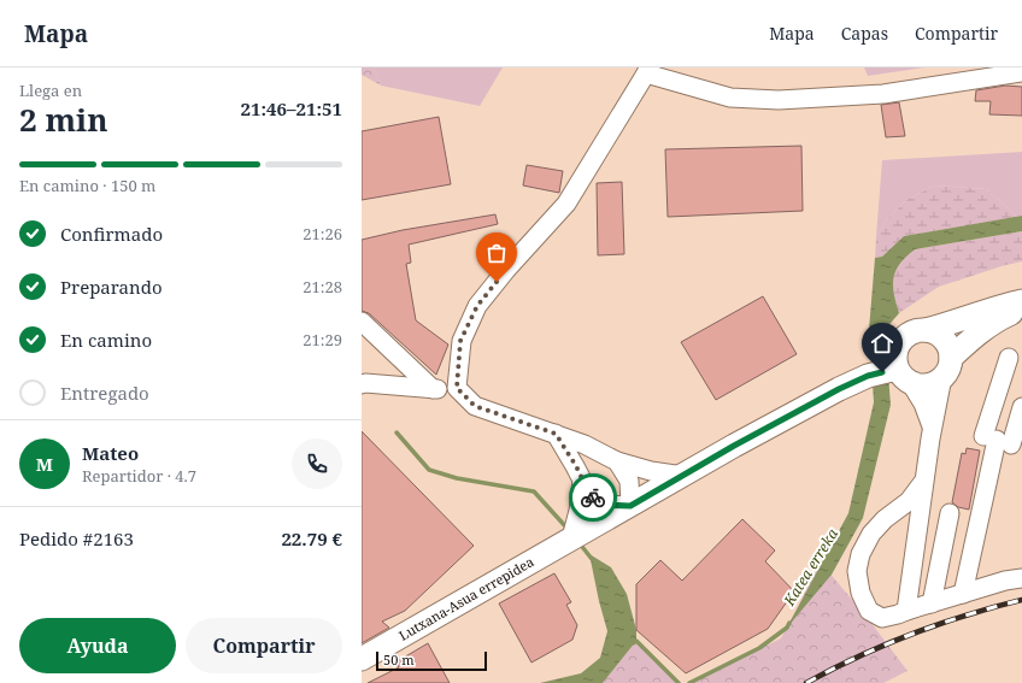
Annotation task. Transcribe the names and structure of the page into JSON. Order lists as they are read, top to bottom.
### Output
{
  "streets": {
    "main road": ["Lutxana-Asua errepidea"]
  },
  "water": ["Katea erreka"],
  "scale_bar": "50 m",
  "page": {
    "header": "Mapa",
    "nav": ["Mapa", "Capas", "Compartir"],
    "heading": ["2 min", "Llega en", "21:46–21:51"],
    "panel": [
      "Mateo",
      "Repartidor · 4.7",
      "Pedido #2163",
      "22.79 €"
    ],
    "bar": "En camino · 150 m",
    "list": [
      ["Confirmado", "21:26"],
      ["Preparando", "21:28"],
      ["En camino", "21:29"],
      "Entregado"
    ],
    "round": "M",
    "buttons": ["Ayuda", "Compartir"],
    "scale": "50 m"
  }
}
